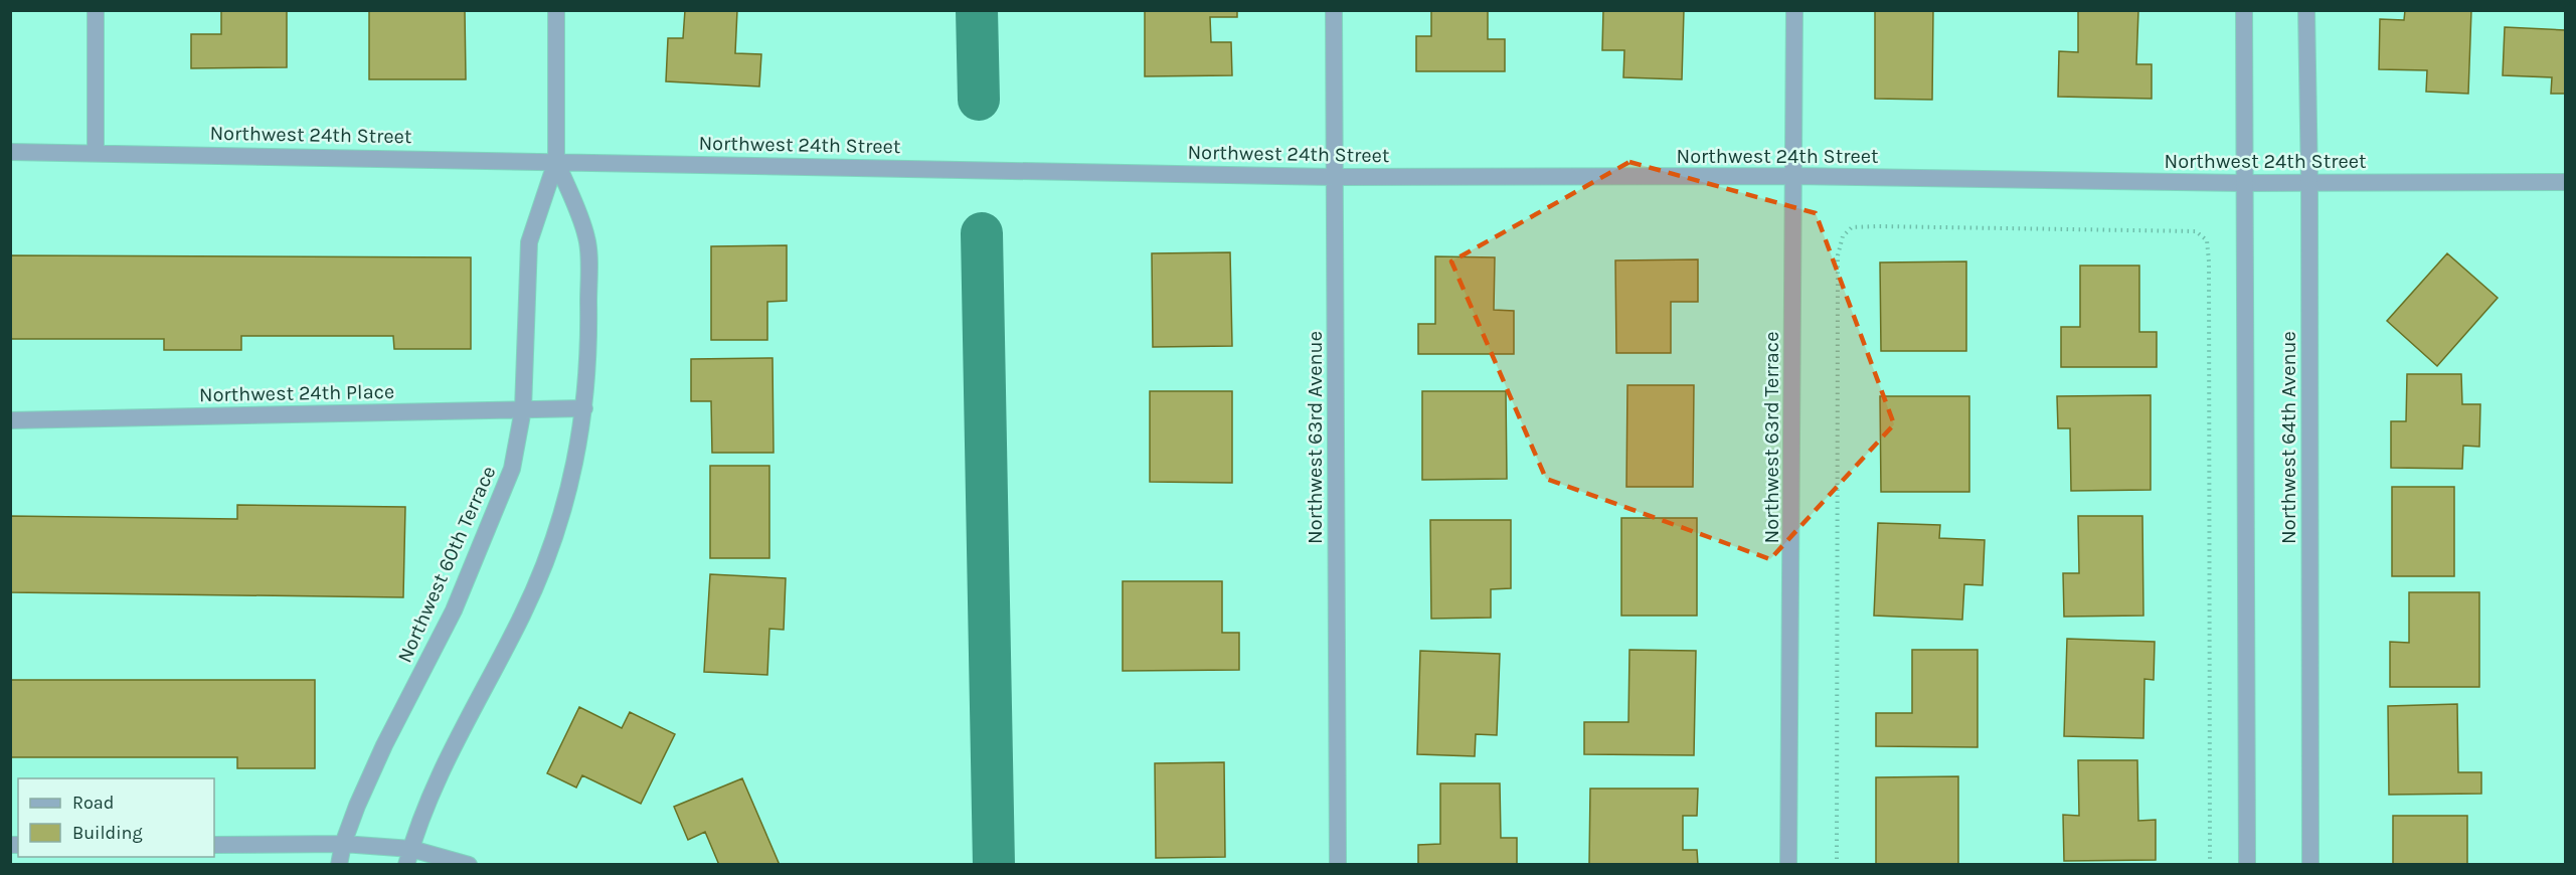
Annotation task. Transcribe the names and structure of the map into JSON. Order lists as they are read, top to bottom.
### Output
{
  "streets": {
    "street": [
      "Northwest 24th Street",
      "Northwest 24th Place",
      "Northwest 63rd Avenue",
      "Northwest 63rd Terrace",
      "Northwest 64th Avenue",
      "Northwest 60th Terrace"
    ]
  },
  "crossings": [
    ["Northwest 24th Street", "Northwest 63rd Avenue"],
    ["Northwest 24th Street", "Northwest 63rd Terrace"],
    ["Northwest 24th Street", "Northwest 64th Avenue"],
    ["Northwest 24th Street", "Northwest 60th Terrace"],
    ["Northwest 24th Place", "Northwest 60th Terrace"]
  ],
  "legend": ["Road", "Building"]
}
